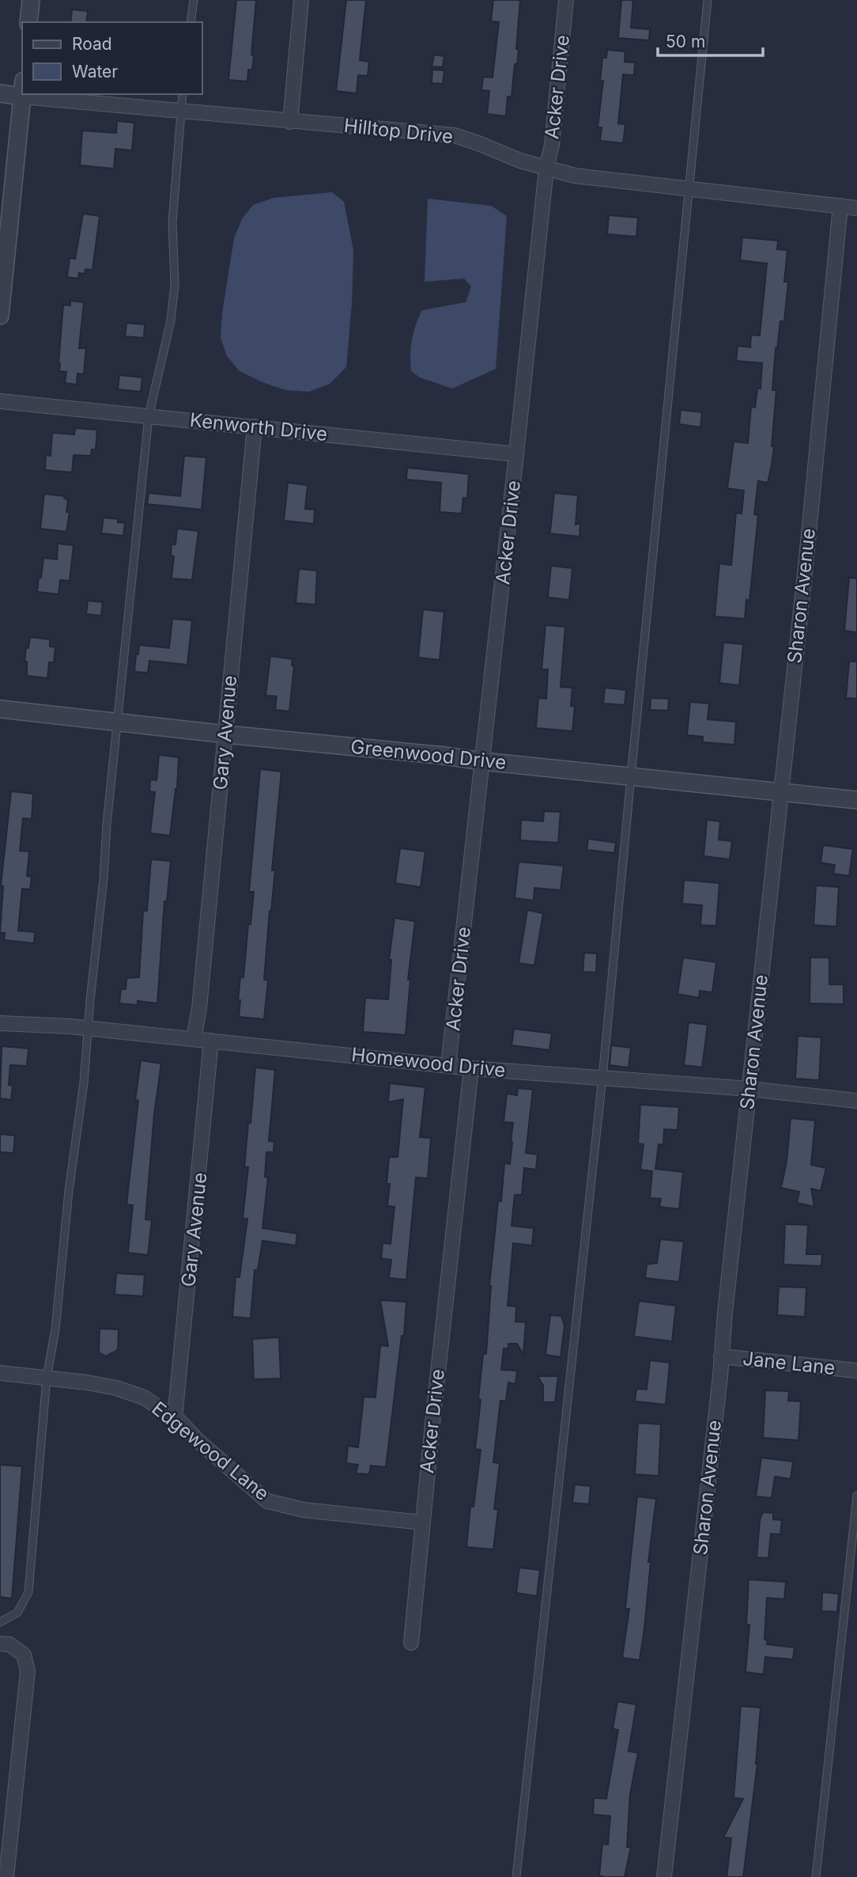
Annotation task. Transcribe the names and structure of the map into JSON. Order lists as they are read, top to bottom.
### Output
{
  "streets": {
    "street": [
      "Acker Drive",
      "Hilltop Drive",
      "Kenworth Drive",
      "Sharon Avenue",
      "Gary Avenue",
      "Greenwood Drive",
      "Homewood Drive",
      "Jane Lane",
      "Edgewood Lane"
    ]
  },
  "crossings": [
    ["Acker Drive", "Hilltop Drive"],
    ["Acker Drive", "Kenworth Drive"],
    ["Acker Drive", "Greenwood Drive"],
    ["Acker Drive", "Homewood Drive"],
    ["Acker Drive", "Edgewood Lane"],
    ["Hilltop Drive", "Sharon Avenue"],
    ["Kenworth Drive", "Gary Avenue"],
    ["Sharon Avenue", "Greenwood Drive"],
    ["Sharon Avenue", "Homewood Drive"],
    ["Sharon Avenue", "Jane Lane"],
    ["Gary Avenue", "Greenwood Drive"],
    ["Gary Avenue", "Homewood Drive"],
    ["Gary Avenue", "Edgewood Lane"]
  ],
  "legend": ["Road", "Water"],
  "scale_bar": "50 m"
}
